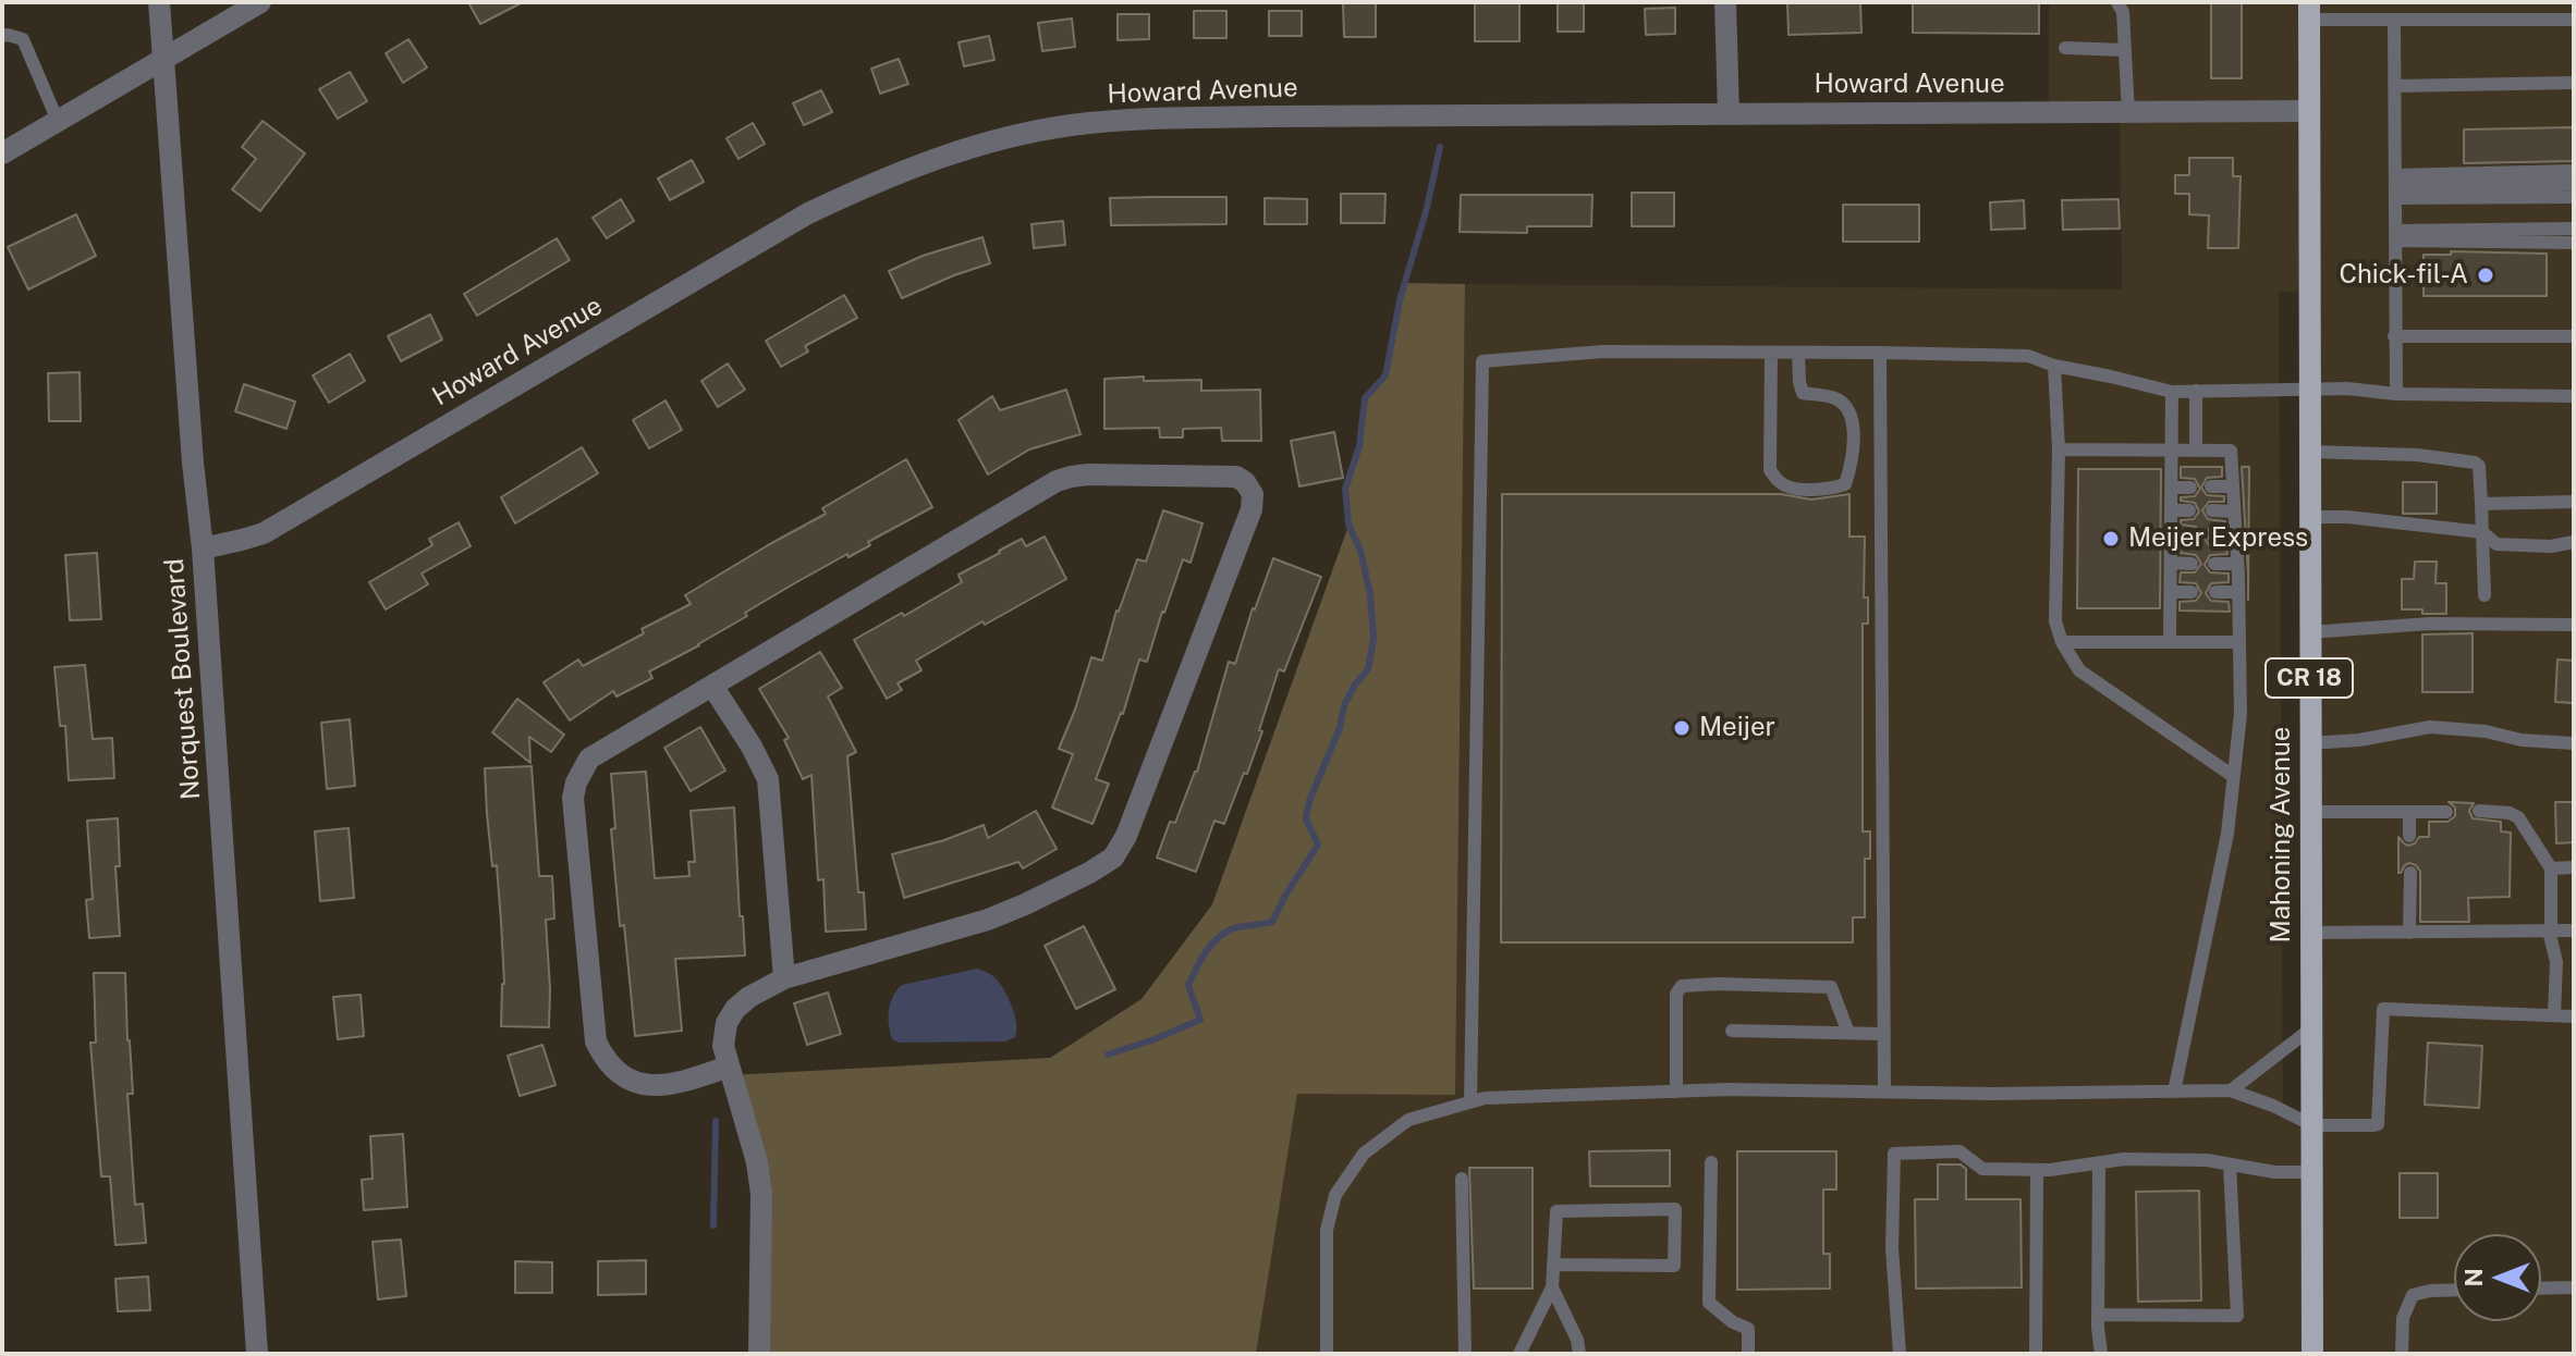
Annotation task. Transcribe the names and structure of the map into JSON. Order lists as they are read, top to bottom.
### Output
{
  "streets": {
    "main road": ["CR 18", "Mahoning Avenue"],
    "street": ["Howard Avenue", "Norquest Boulevard"]
  },
  "crossings": [
    ["Howard Avenue", "Norquest Boulevard"],
    ["Howard Avenue", "Mahoning Avenue"]
  ],
  "places": ["Chick-fil-A", "Meijer Express", "Meijer"],
  "north": "left"
}
